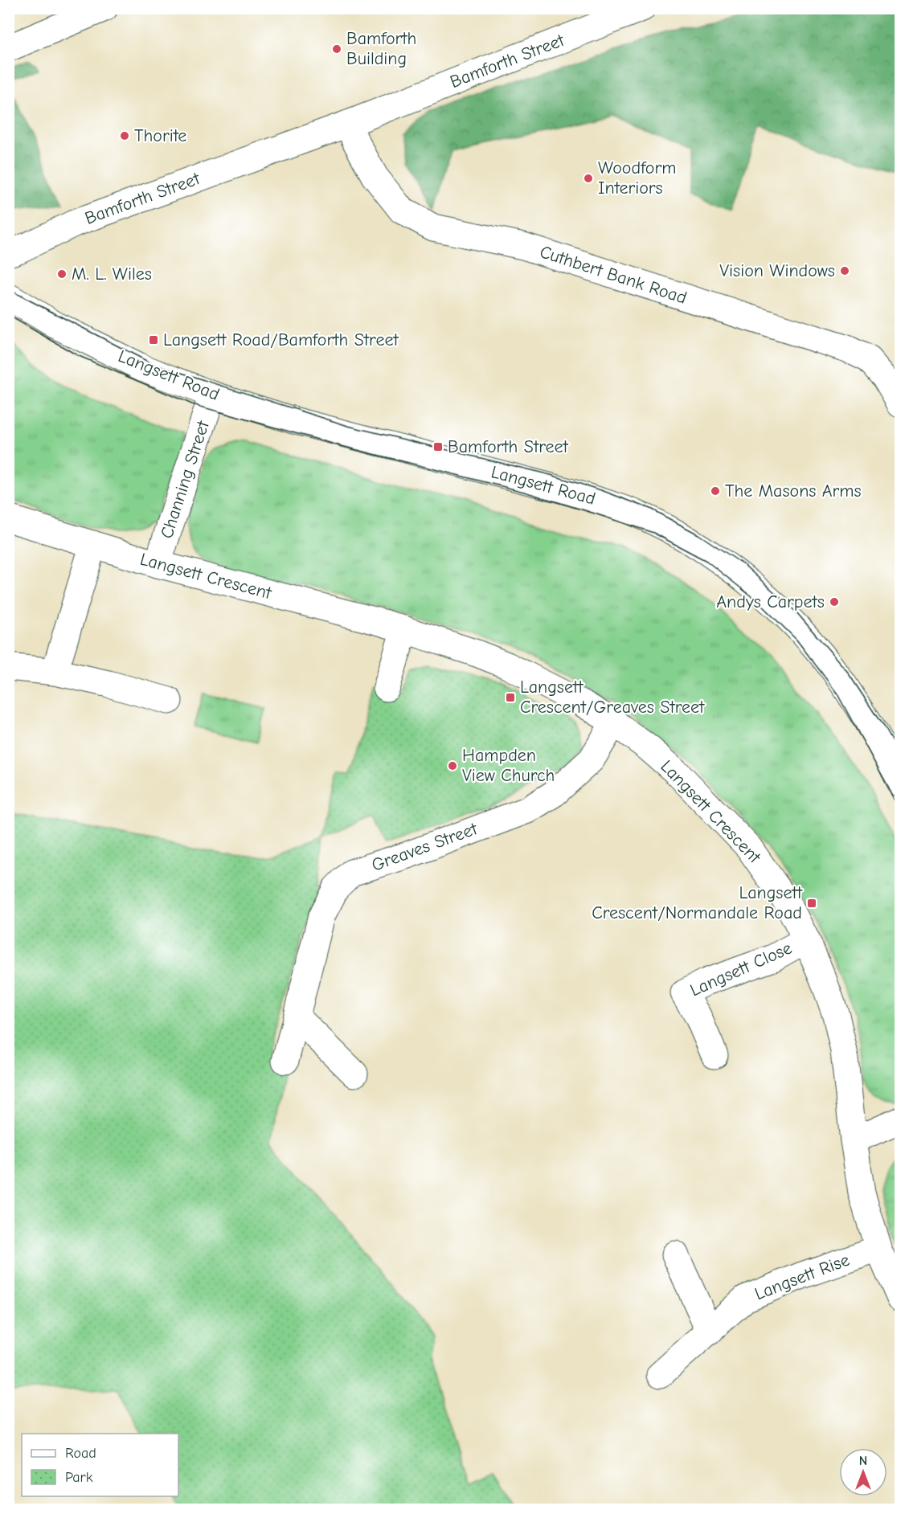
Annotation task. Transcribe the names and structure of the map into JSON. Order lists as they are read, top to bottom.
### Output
{
  "streets": {
    "street": [
      "Bamforth Street",
      "Cuthbert Bank Road",
      "Langsett Road",
      "Channing Street",
      "Langsett Crescent",
      "Greaves Street",
      "Langsett Close",
      "Langsett Rise"
    ]
  },
  "crossings": [
    ["Bamforth Street", "Cuthbert Bank Road"],
    ["Langsett Road", "Channing Street"],
    ["Channing Street", "Langsett Crescent"],
    ["Langsett Crescent", "Greaves Street"],
    ["Langsett Crescent", "Langsett Close"],
    ["Langsett Crescent", "Langsett Rise"]
  ],
  "places": {
    "other": [
      "Bamforth Building",
      "Thorite",
      "Woodform Interiors",
      "Vision Windows",
      "M. L. Wiles",
      "The Masons Arms",
      "Andys Carpets",
      "Hampden View Church"
    ],
    "transit": [
      "Langsett Road/Bamforth Street",
      "Bamforth Street",
      "Langsett Crescent/Greaves Street",
      "Langsett Crescent/Normandale Road"
    ]
  },
  "legend": ["Road", "Park"],
  "north": "top"
}
